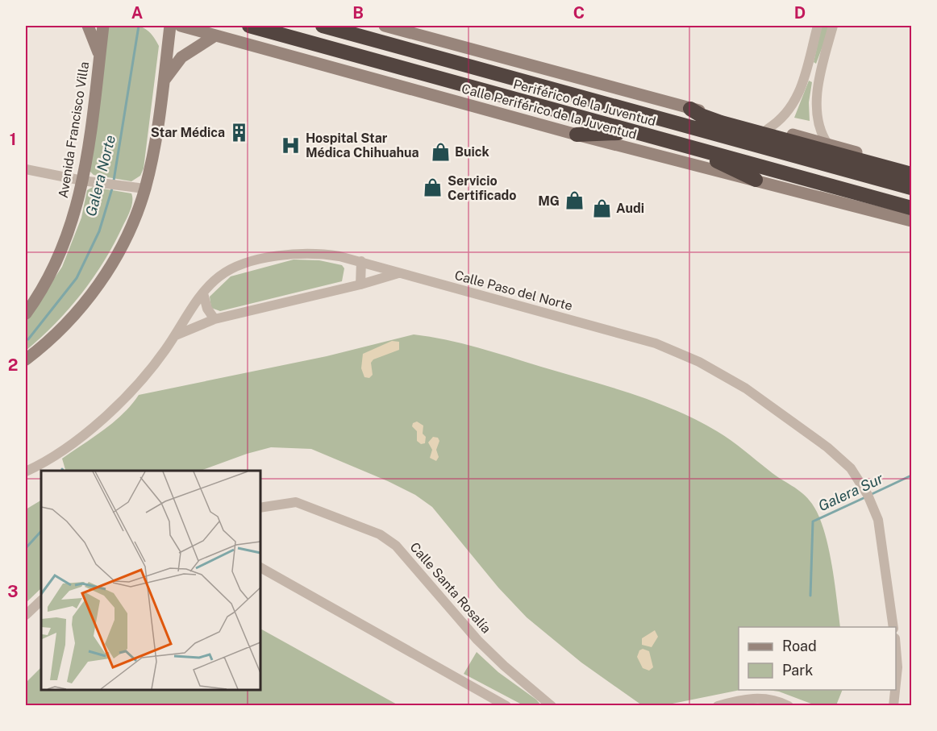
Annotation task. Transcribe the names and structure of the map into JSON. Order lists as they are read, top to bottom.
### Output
{
  "streets": {
    "highway": ["Periférico de la Juventud"],
    "main road": ["Calle Periférico de la Juventud", "Avenida Francisco Villa"],
    "street": ["Calle Paso del Norte", "Calle Santa Rosalía"]
  },
  "water": ["Galera Norte", "Galera Sur"],
  "places": {
    "building": ["Star Médica"],
    "hospital": ["Hospital Star Médica Chihuahua"],
    "shop": [
      "Buick",
      "Servicio Certificado",
      "MG",
      "Audi"
    ]
  },
  "legend": ["Road", "Park"],
  "grid": {
    "columns": [
      "A",
      "B",
      "C",
      "D"
    ],
    "rows": ["1", "2", "3"]
  }
}
